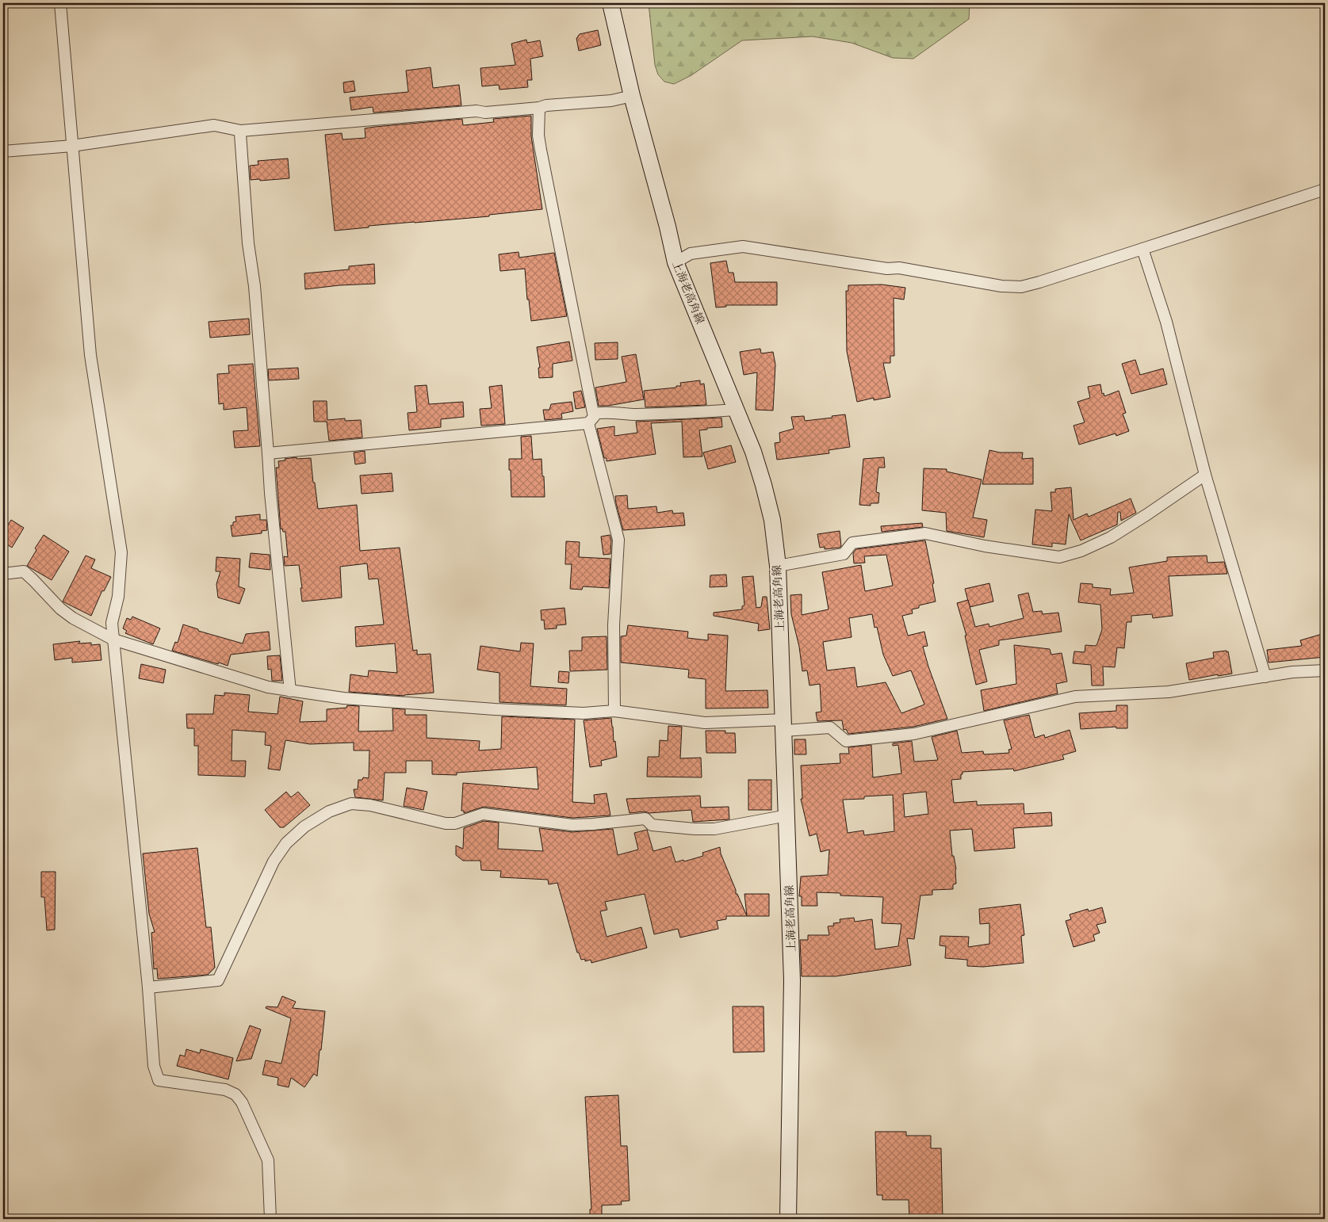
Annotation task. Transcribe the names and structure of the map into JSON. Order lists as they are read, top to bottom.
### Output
{
  "streets": {
    "main road": ["上海老高角線"]
  }
}
